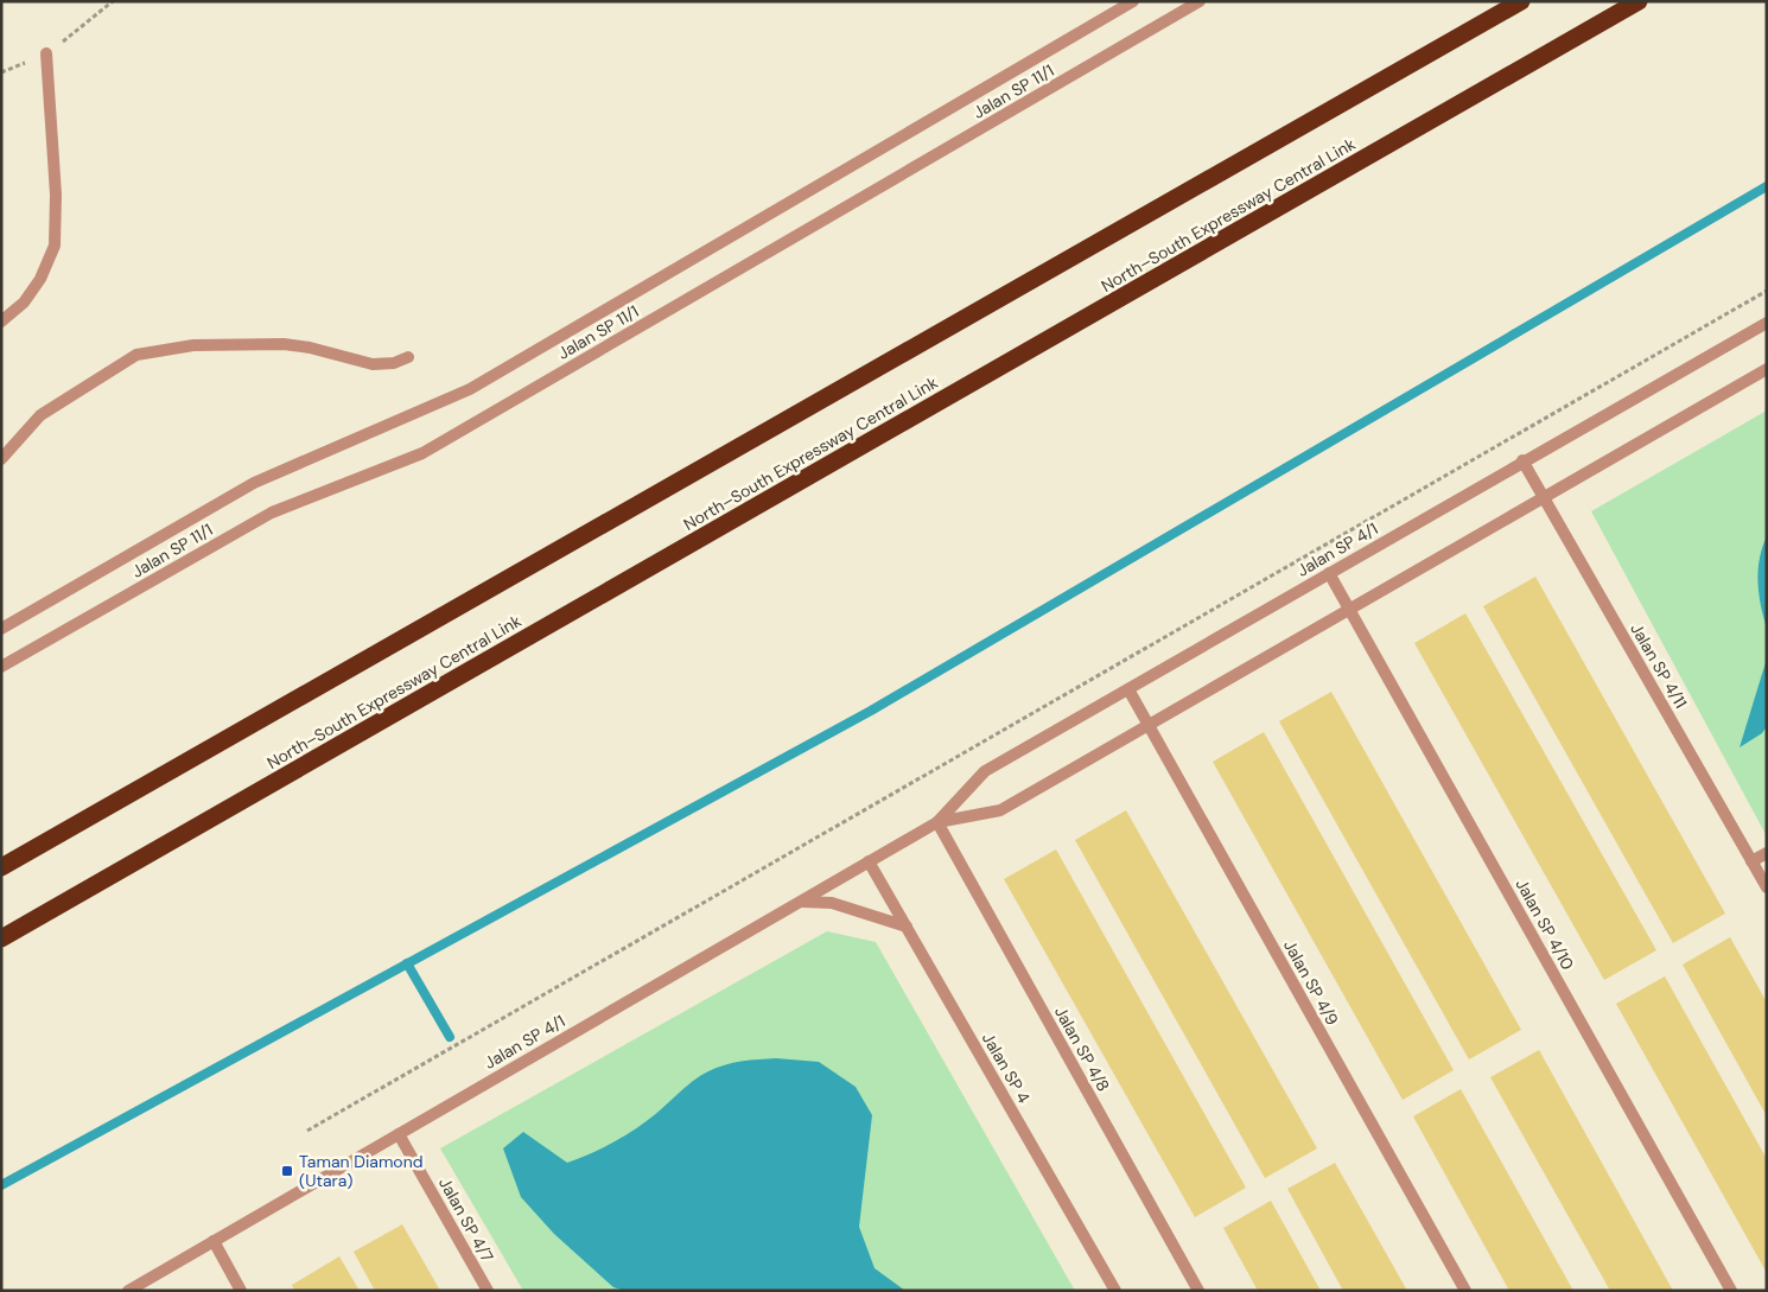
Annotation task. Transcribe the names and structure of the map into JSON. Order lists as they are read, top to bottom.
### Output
{
  "streets": {
    "highway": ["North–South Expressway Central Link"],
    "street": [
      "Jalan SP 11/1",
      "Jalan SP 4/1",
      "Jalan SP 4/11",
      "Jalan SP 4/10",
      "Jalan SP 4/9",
      "Jalan SP 4/8",
      "Jalan SP 4",
      "Jalan SP 4/7"
    ]
  },
  "crossings": [
    ["Jalan SP 4/1", "Jalan SP 4/11"],
    ["Jalan SP 4/1", "Jalan SP 4/10"],
    ["Jalan SP 4/1", "Jalan SP 4/9"],
    ["Jalan SP 4/1", "Jalan SP 4/8"],
    ["Jalan SP 4/1", "Jalan SP 4"],
    ["Jalan SP 4/1", "Jalan SP 4/7"]
  ],
  "places": {
    "transit": ["Taman Diamond (Utara)"]
  }
}
